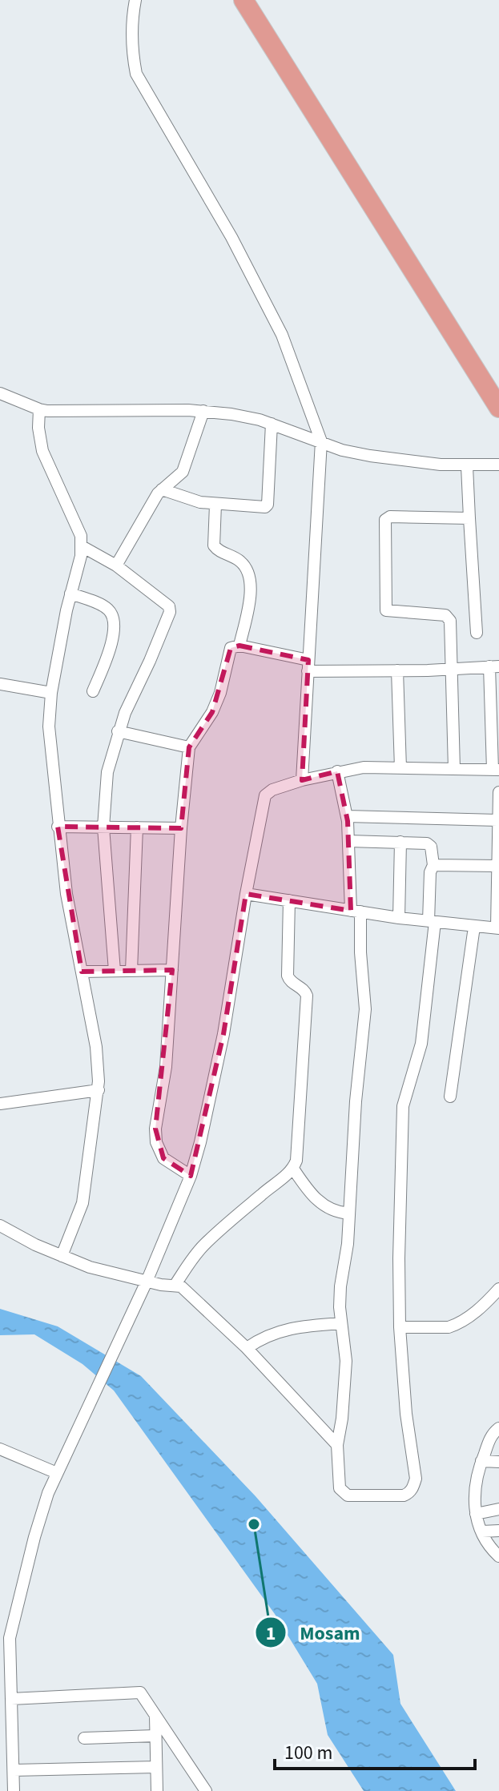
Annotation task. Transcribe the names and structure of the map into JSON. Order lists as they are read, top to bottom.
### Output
{
  "places": ["Mosam"],
  "scale_bar": "100 m"
}
